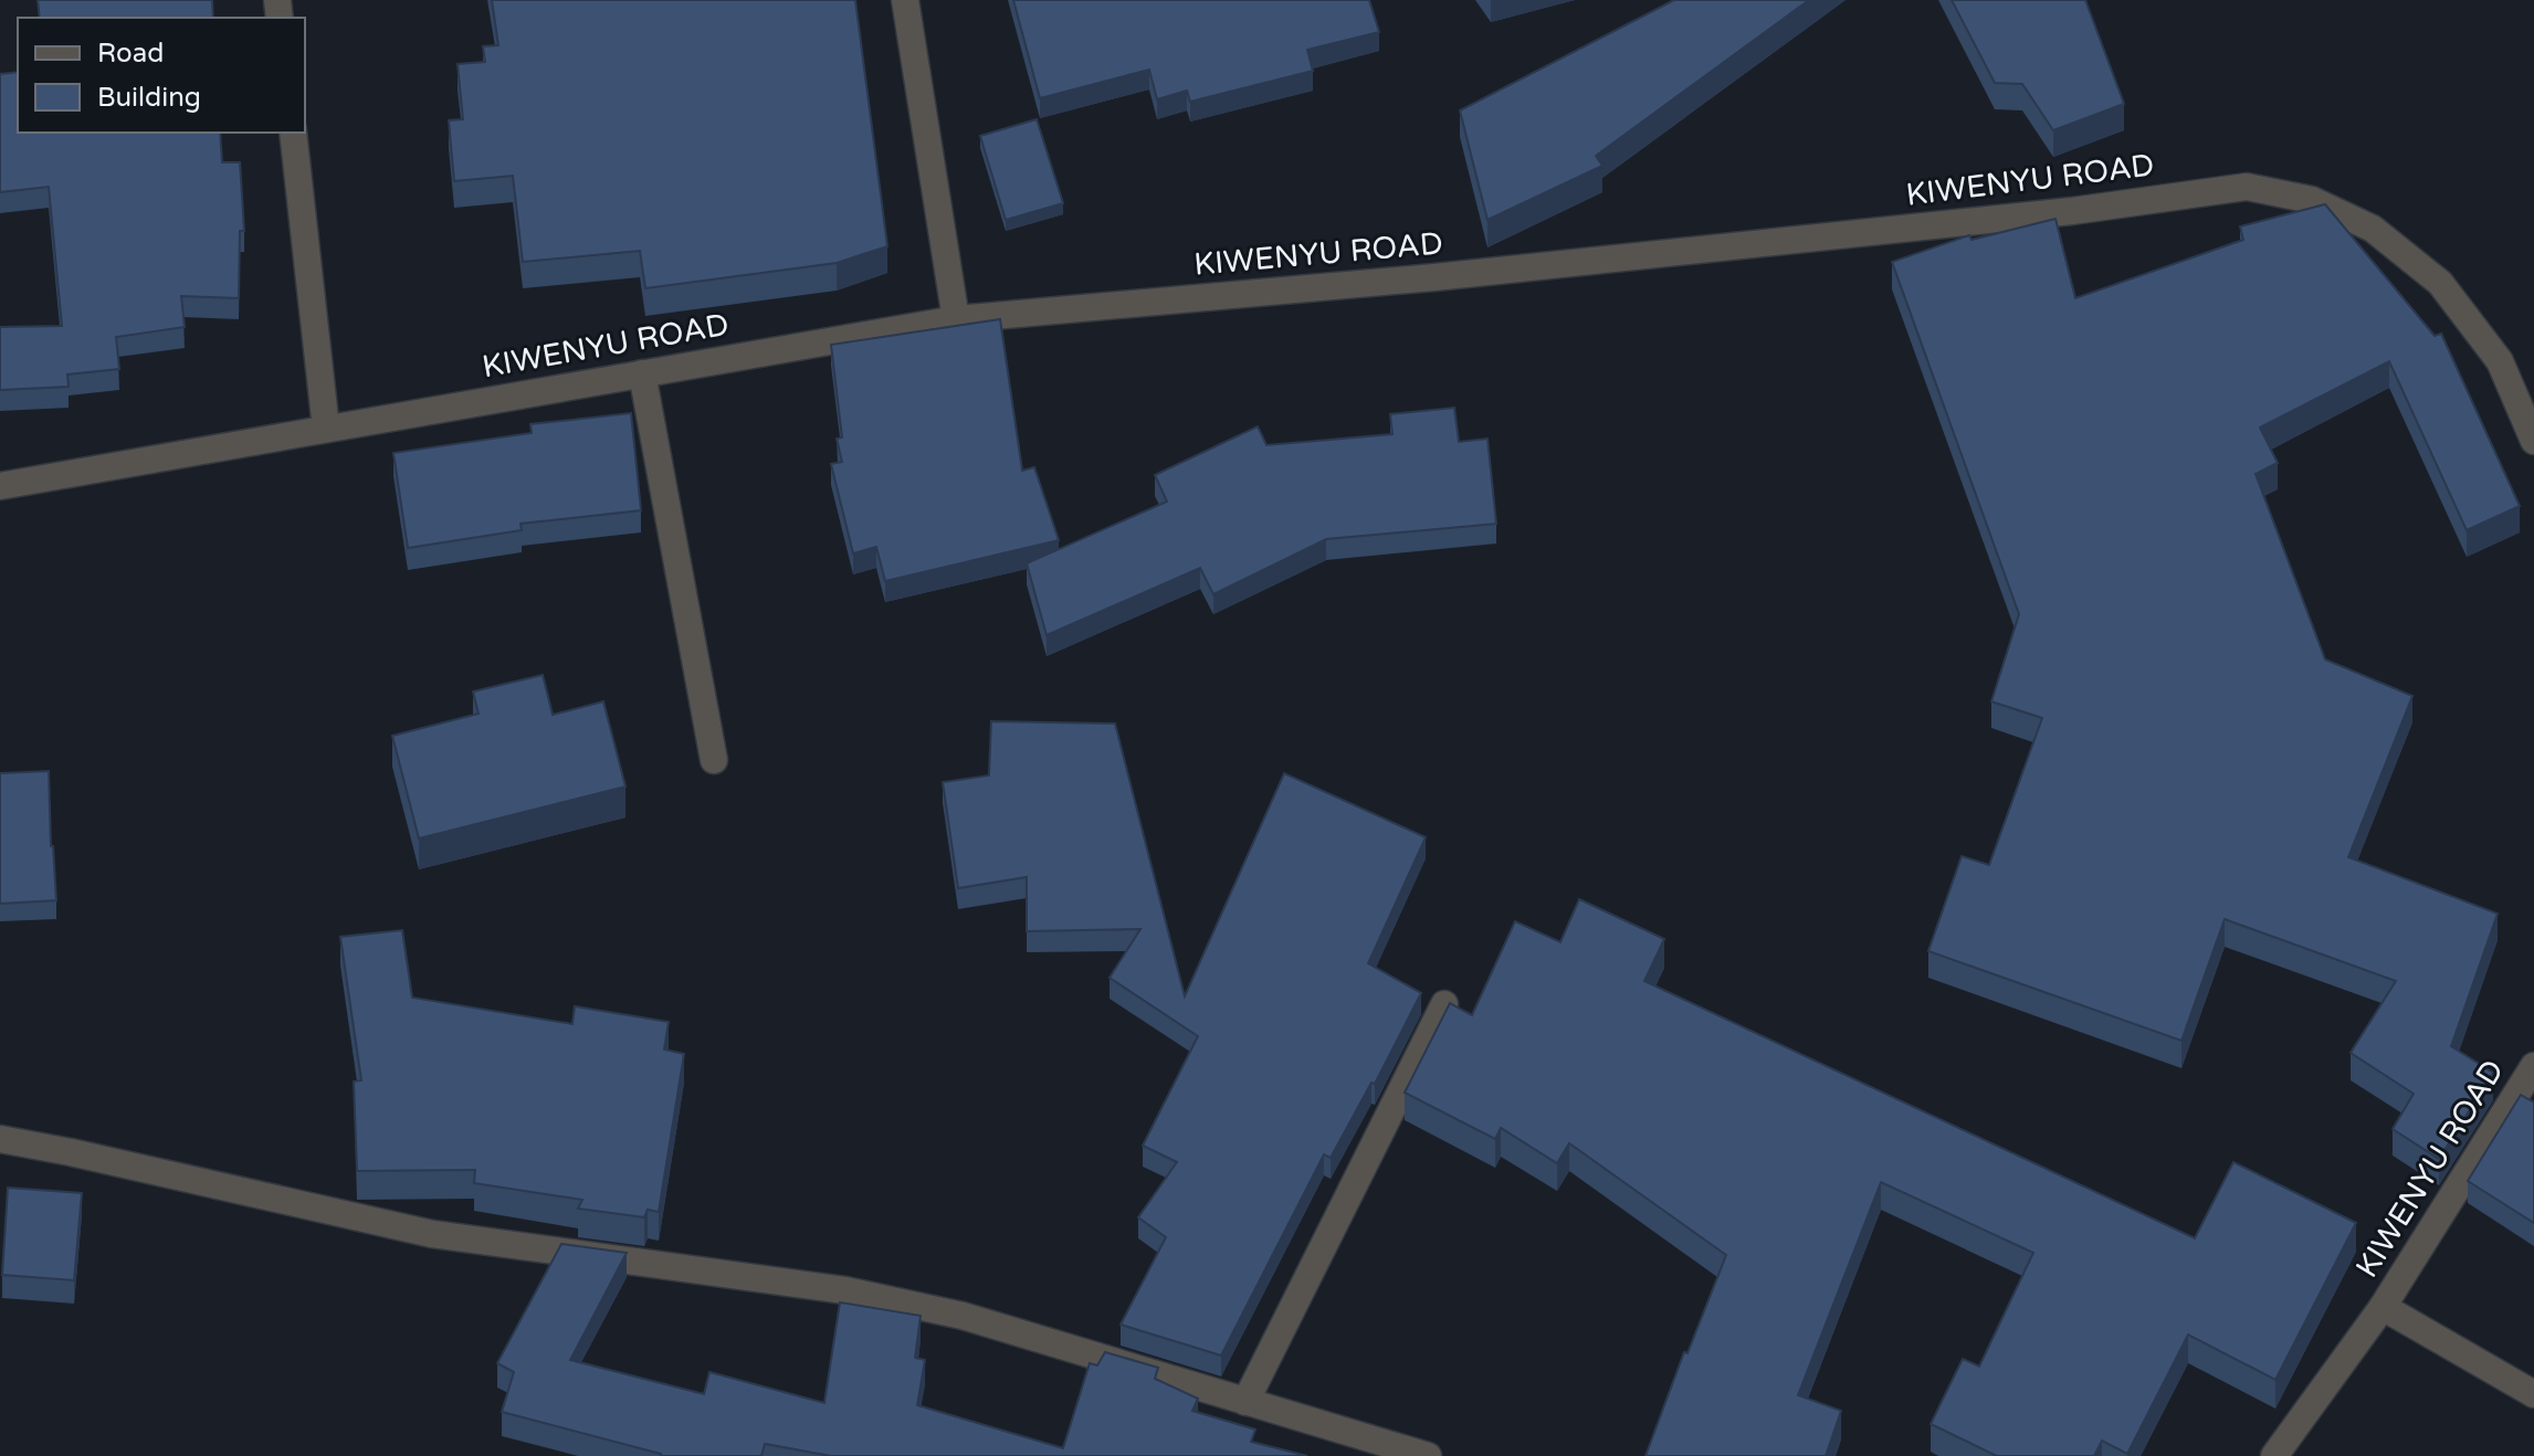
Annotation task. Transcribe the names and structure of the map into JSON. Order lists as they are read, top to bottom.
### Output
{
  "streets": {
    "street": ["KIWENYU ROAD"]
  },
  "legend": ["Road", "Building"]
}
